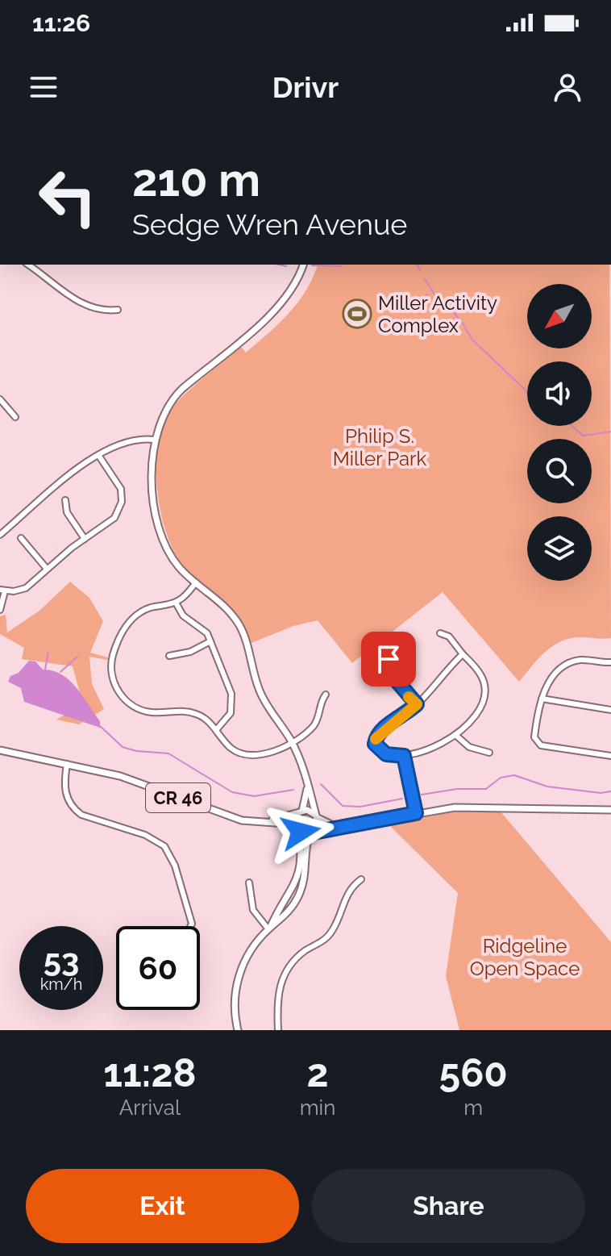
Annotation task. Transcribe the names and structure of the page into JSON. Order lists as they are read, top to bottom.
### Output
{
  "streets": {
    "main road": ["CR 46"]
  },
  "parks": ["Philip S. Miller Park", "Ridgeline Open Space"],
  "places": {
    "sports": ["Miller Activity Complex"]
  },
  "north": "bottom left",
  "page": {
    "status": "11:26",
    "header": "Drivr",
    "turn": ["210 m", "Sedge Wren Avenue"],
    "speed": "53 km/h",
    "limit": "60",
    "eta": [
      "11:28",
      "Arrival",
      "2",
      "min",
      "560",
      "m"
    ],
    "buttons": ["Exit", "Share"]
  }
}
